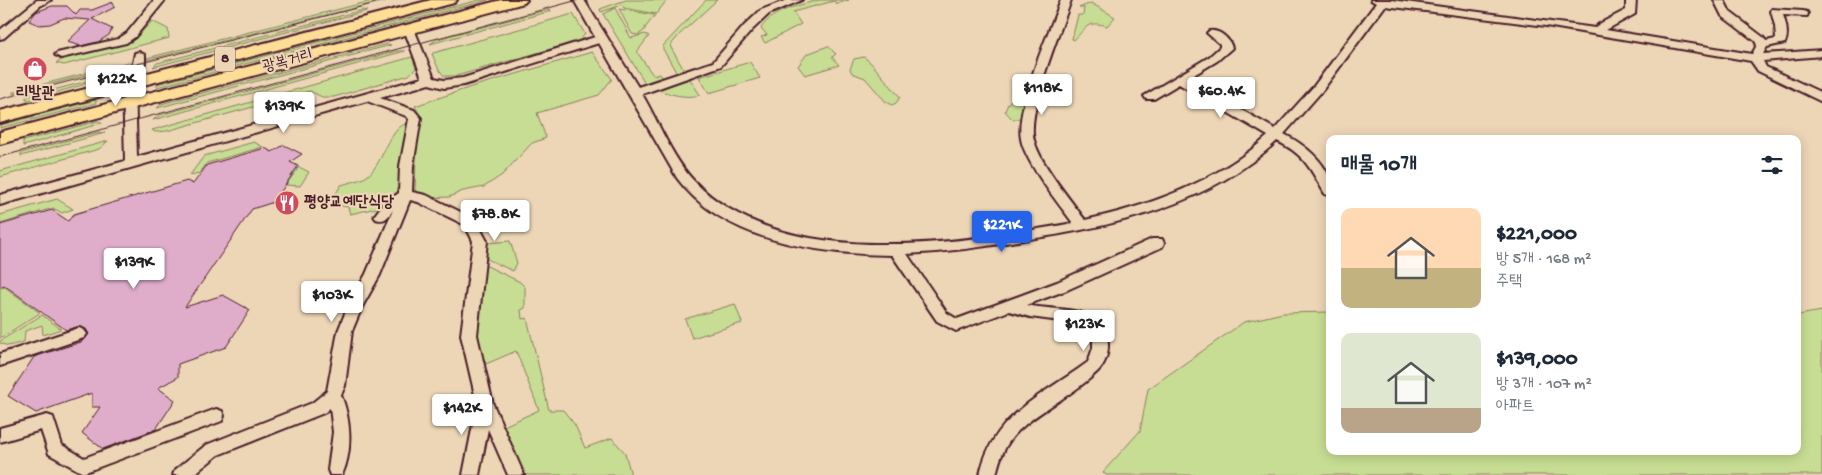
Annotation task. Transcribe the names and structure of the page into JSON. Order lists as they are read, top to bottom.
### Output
{
  "streets": {
    "highway": ["8", "광복거리"]
  },
  "places": {
    "shop": ["리발관"],
    "restaurant": ["평양교예단식당"]
  },
  "page": {
    "price": [
      "$122K",
      "$118K",
      "$60.4K",
      "$139K",
      "$78.8K",
      "$221K",
      "$139K",
      "$103K",
      "$123K",
      "$142K"
    ],
    "heading": "매물 10개",
    "list": [
      {
        "name": "$221,000",
        "note": "방 5개 · 168 m² · 주택"
      },
      {
        "name": "$139,000",
        "note": "방 3개 · 107 m² · 아파트"
      }
    ]
  }
}
